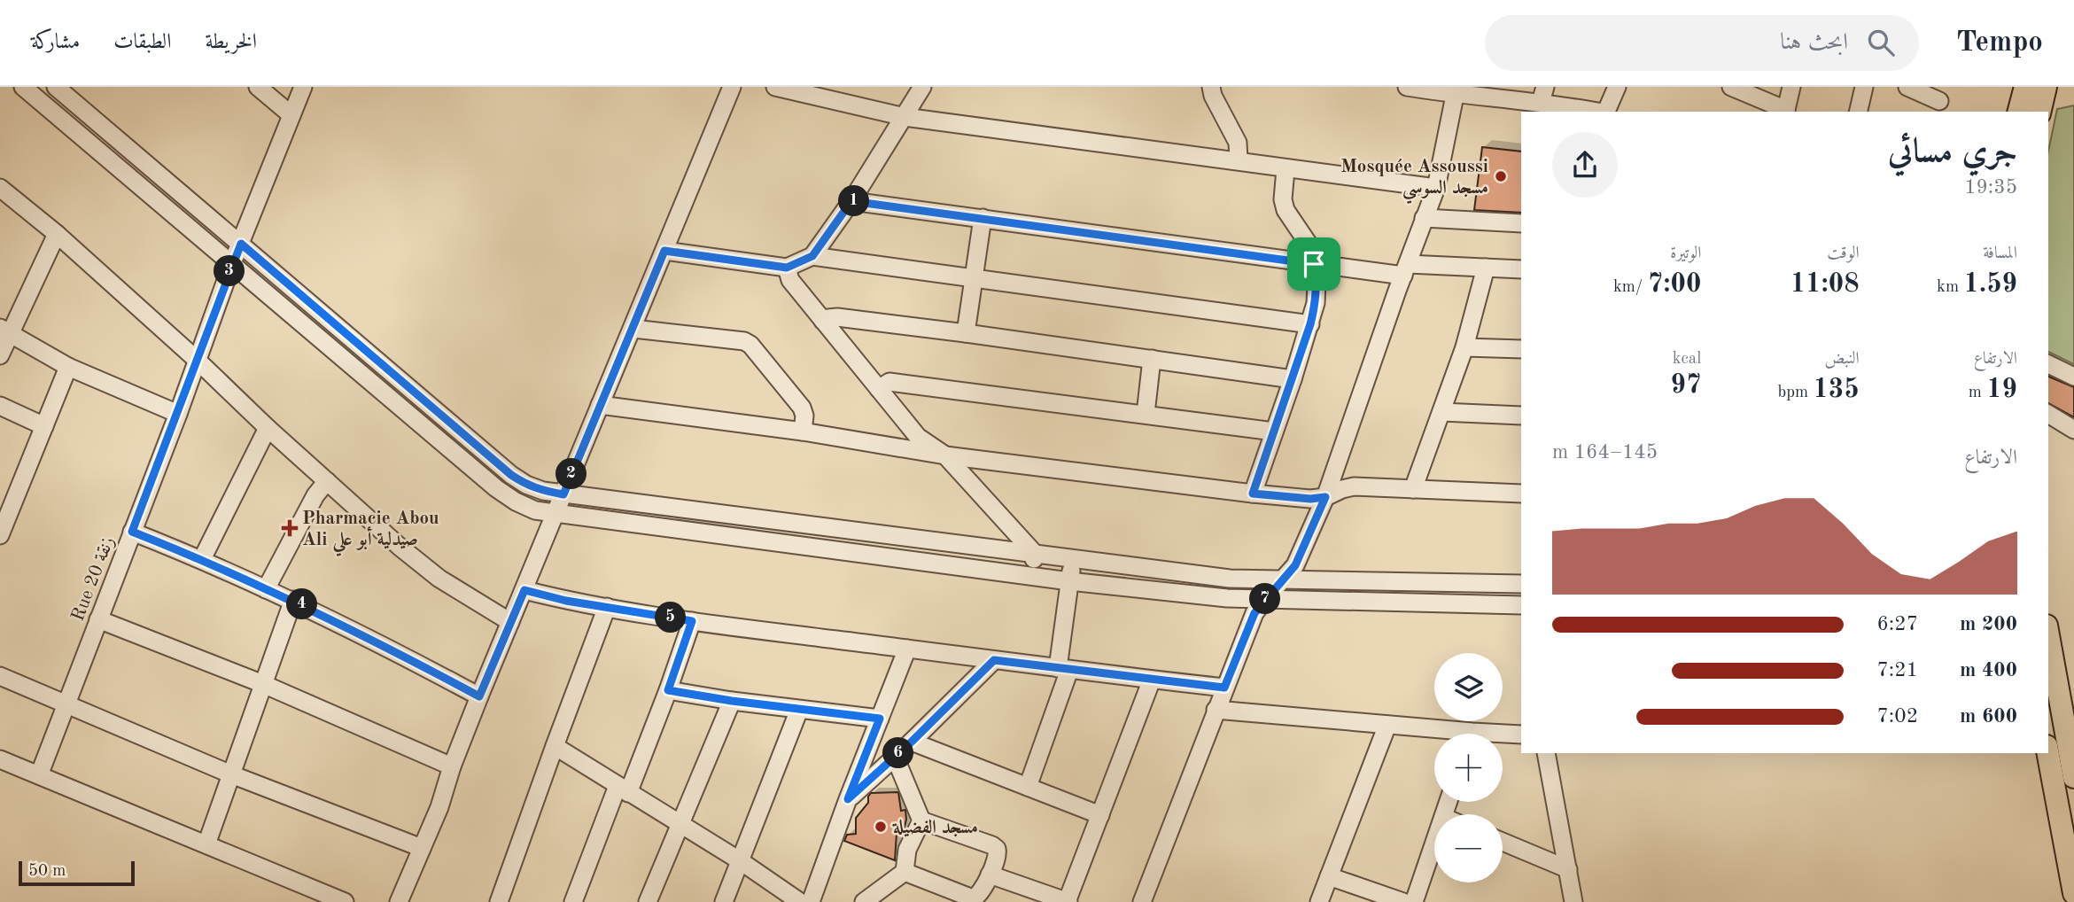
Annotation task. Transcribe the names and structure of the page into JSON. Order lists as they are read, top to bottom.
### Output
{
  "streets": {
    "street": ["Rue 20 زنقة"]
  },
  "places": {
    "other": ["Mosquée Assoussi مسجد السوسي", "مسجد الفضيلة"],
    "health": ["Pharmacie Abou Ali صيدلية أبو علي"]
  },
  "scale_bar": "50 m",
  "page": {
    "header": "Tempo",
    "search": "ابحث هنا",
    "nav": ["الخريطة", "الطبقات", "مشاركة"],
    "heading": ["جري مسائي", "19:35"],
    "pins": [
      "1",
      "3",
      "2",
      "7",
      "4",
      "5",
      "6"
    ],
    "stats": [
      ["المسافة", "1.59 km"],
      ["الوقت", "11:08"],
      ["الوتيرة", "7:00 /km"],
      ["الارتفاع", "19 m"],
      ["النبض", "135 bpm"],
      ["kcal", "97"]
    ],
    "chart": ["الارتفاع", "145–164 m"],
    "list": [
      {
        "name": "200 m",
        "note": "6:27"
      },
      {
        "name": "400 m",
        "note": "7:21"
      },
      {
        "name": "600 m",
        "note": "7:02"
      }
    ],
    "map_buttons": ["+", "−"],
    "scale": "50 m"
  }
}
